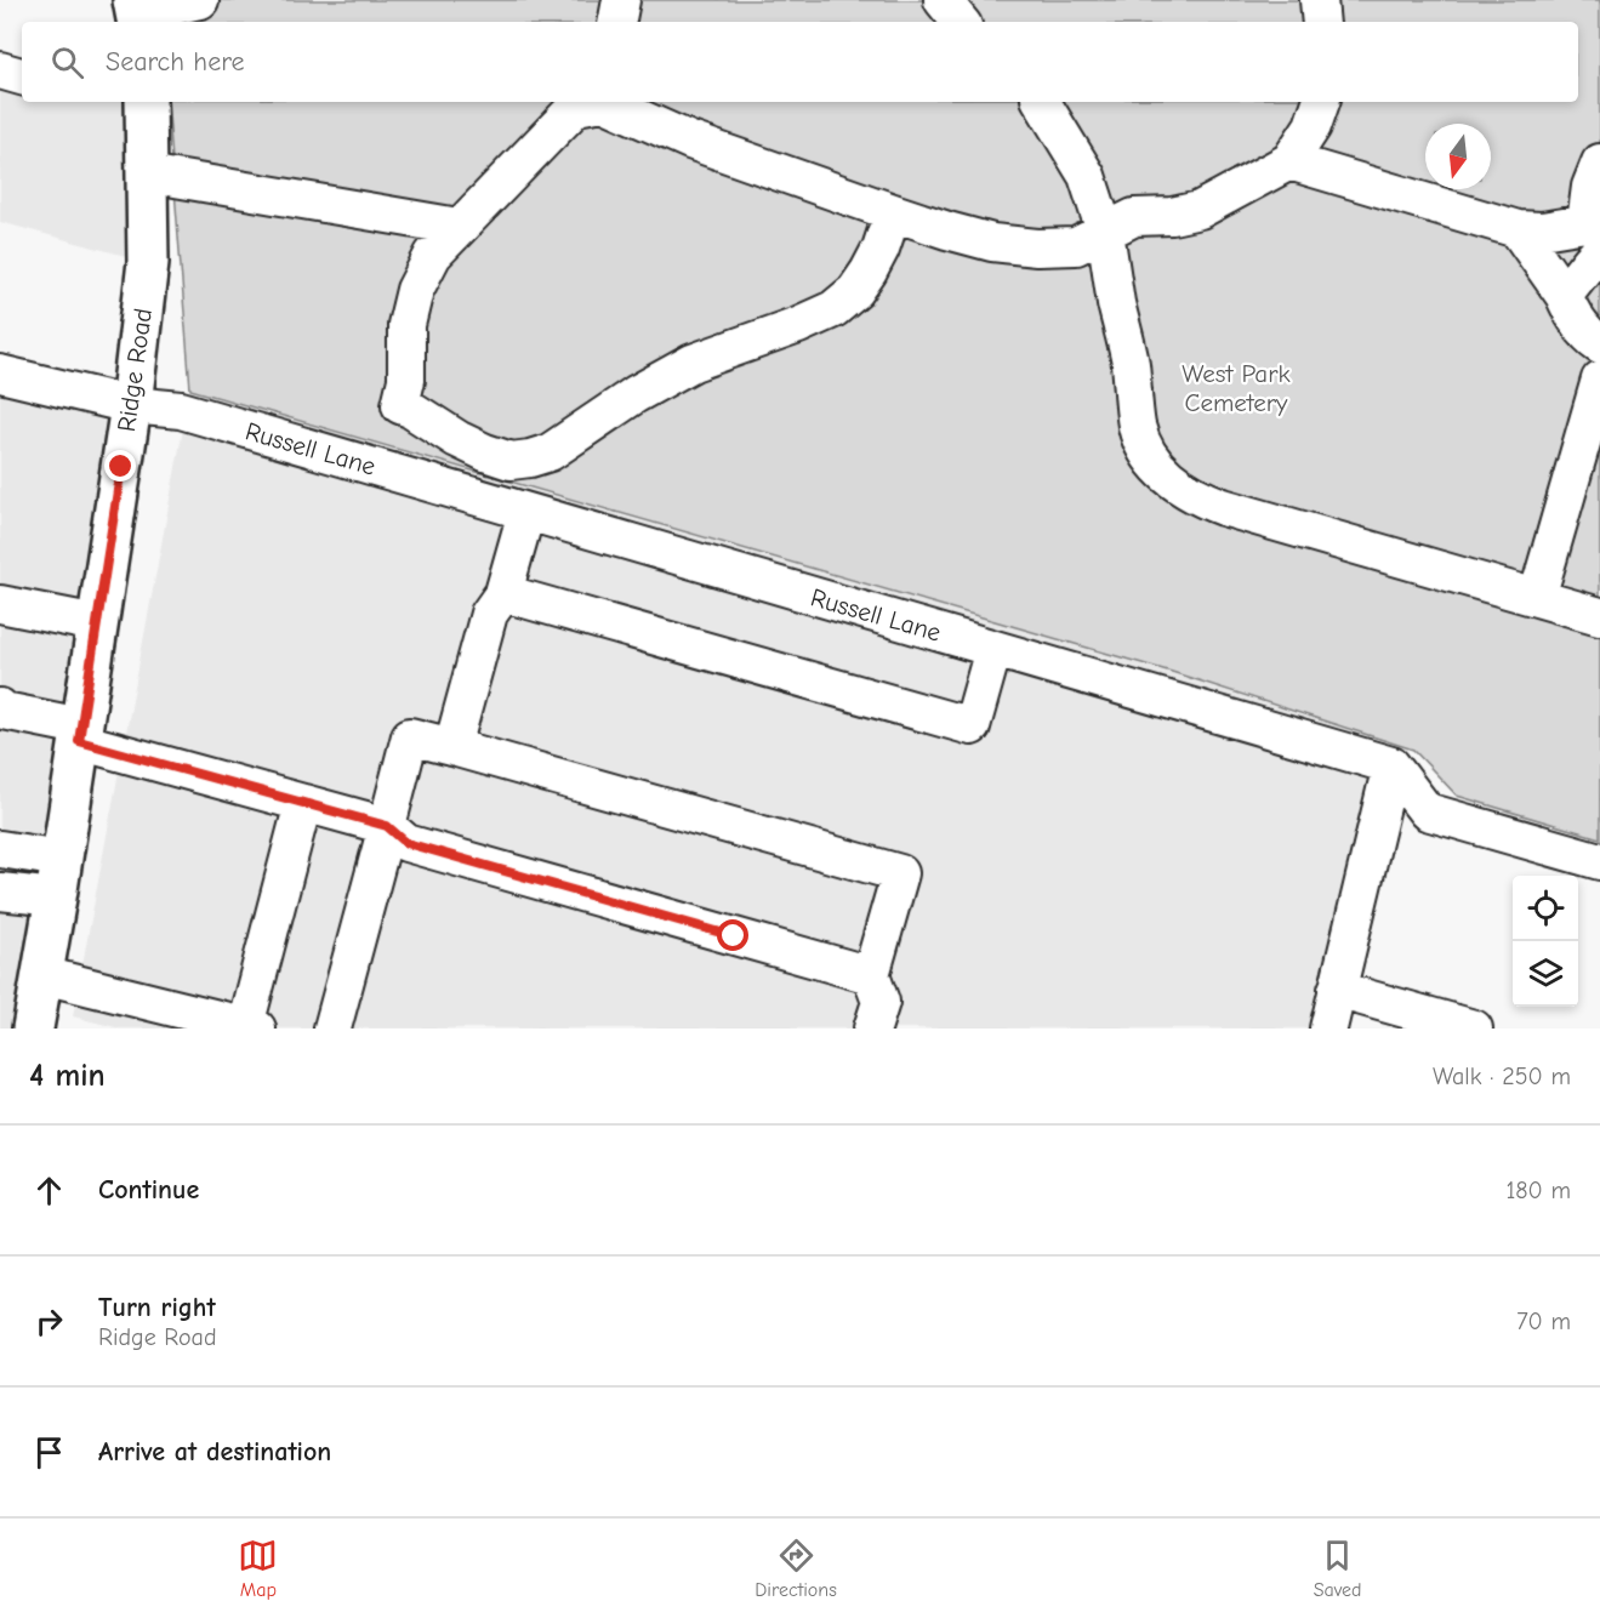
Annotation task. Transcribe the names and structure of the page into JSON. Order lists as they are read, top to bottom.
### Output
{
  "streets": {
    "main road": ["Ridge Road"],
    "street": ["Russell Lane"]
  },
  "crossings": [
    ["Ridge Road", "Russell Lane"]
  ],
  "parks": ["West Park Cemetery"],
  "north": "bottom",
  "page": {
    "search": "Search here",
    "heading": ["4 min", "Walk · 250 m"],
    "list": [
      ["Continue", "180 m"],
      ["Turn right", "Ridge Road", "70 m"],
      "Arrive at destination"
    ],
    "nav": ["Map", "Directions", "Saved"]
  }
}
